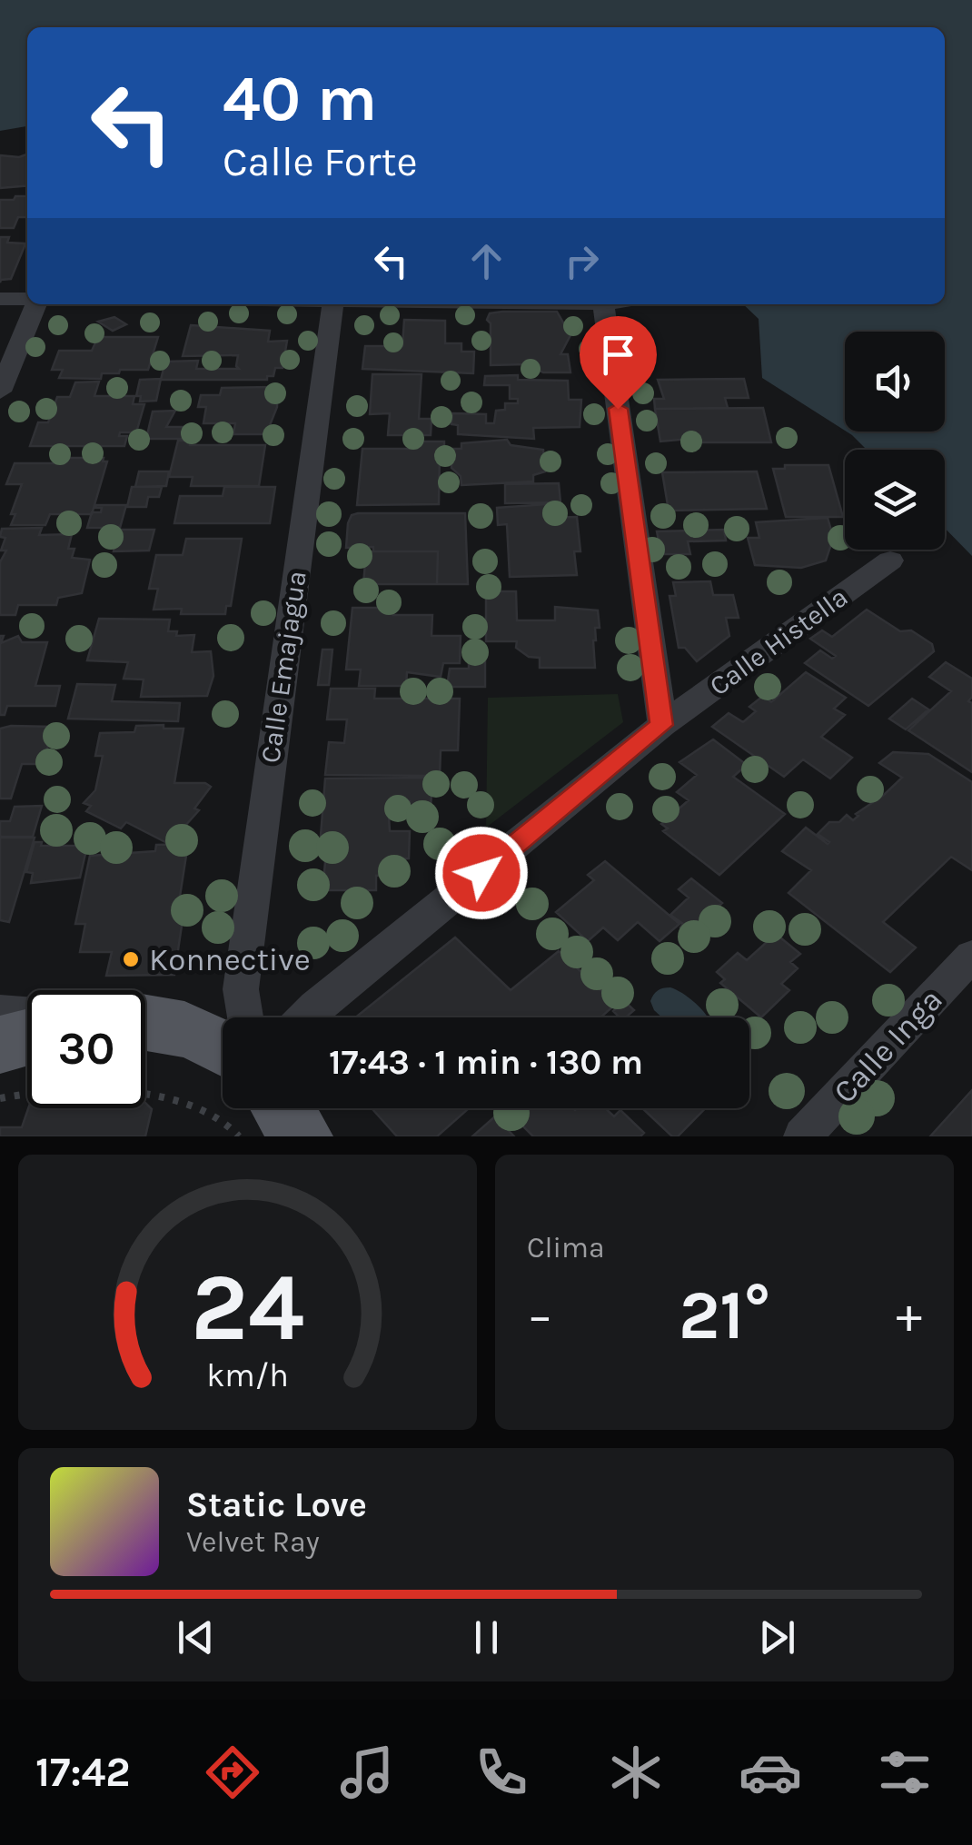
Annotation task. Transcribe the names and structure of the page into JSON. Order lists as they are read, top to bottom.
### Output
{
  "streets": {
    "street": ["Calle Histella", "Calle Emajagua", "Calle Inga"]
  },
  "places": ["Konnective"],
  "page": {
    "turn": ["40 m", "Calle Forte"],
    "limit": "30",
    "trip": "17:43 · 1 min · 130 m",
    "tile": "Clima",
    "heat": ["−", "21°", "+"],
    "song": ["Static Love", "Velvet Ray"],
    "tabs": "17:42",
    "gauge": ["24", "km/h"]
  }
}
